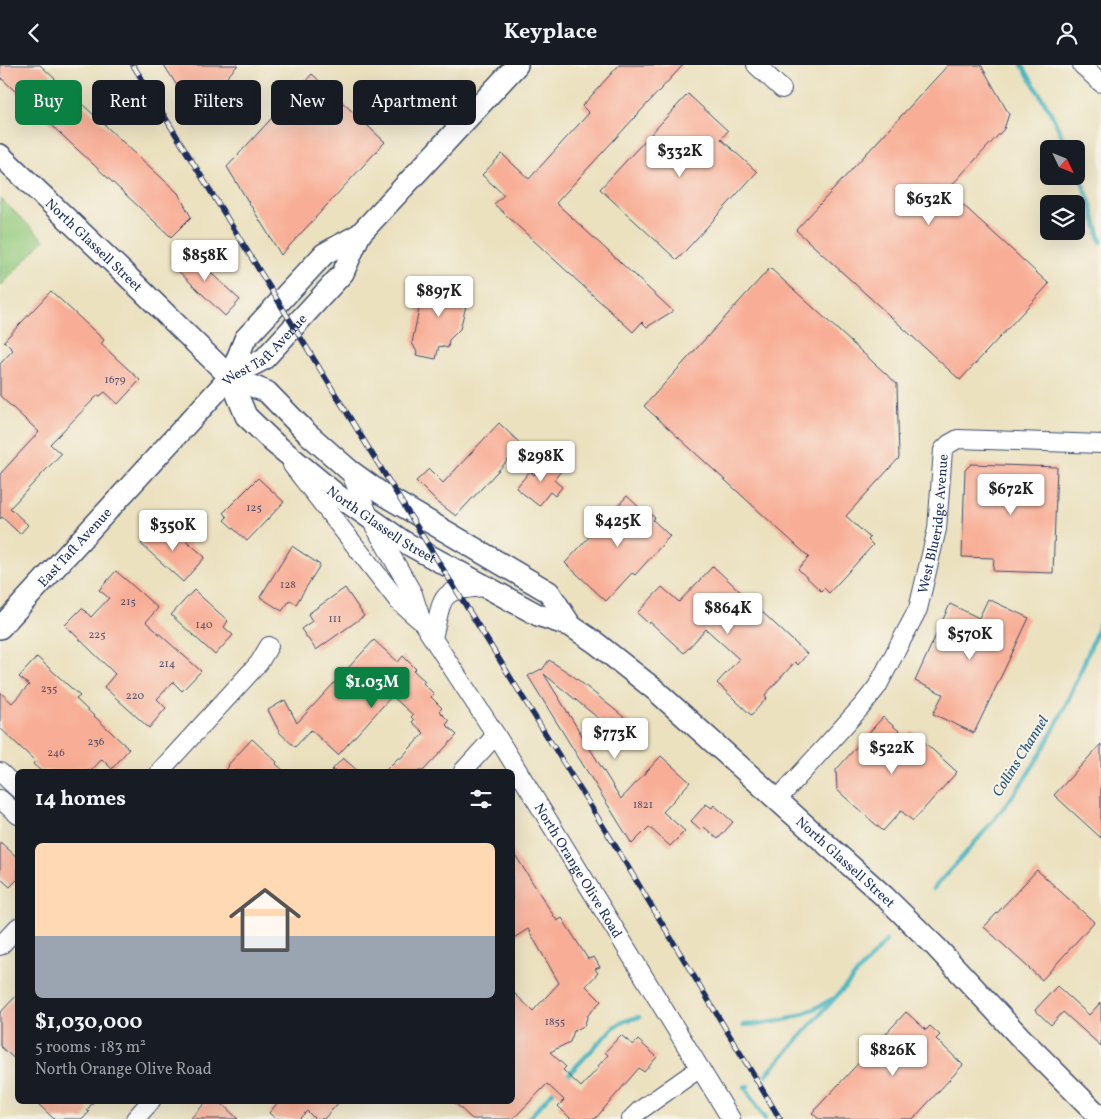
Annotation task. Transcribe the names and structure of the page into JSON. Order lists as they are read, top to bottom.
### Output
{
  "streets": {
    "main road": ["North Glassell Street", "West Taft Avenue", "East Taft Avenue"],
    "street": ["West Blueridge Avenue", "North Orange Olive Road"]
  },
  "crossings": [
    ["North Glassell Street", "West Taft Avenue"],
    ["North Glassell Street", "West Blueridge Avenue"],
    ["North Glassell Street", "East Taft Avenue"],
    ["North Glassell Street", "North Orange Olive Road"],
    ["West Taft Avenue", "East Taft Avenue"]
  ],
  "water": ["Collins Channel"],
  "house_numbers": [
    "1679",
    "125",
    "128",
    "215",
    "111",
    "140",
    "225",
    "214",
    "235",
    "220",
    "236",
    "246",
    "1821",
    "1855"
  ],
  "north": "bottom right",
  "page": {
    "header": "Keyplace",
    "chip": [
      "Buy",
      "Rent",
      "Filters",
      "New",
      "Apartment"
    ],
    "price": [
      "$332K",
      "$632K",
      "$858K",
      "$897K",
      "$298K",
      "$672K",
      "$425K",
      "$350K",
      "$864K",
      "$570K",
      "$1.03M",
      "$773K",
      "$522K",
      "$826K"
    ],
    "heading": "14 homes",
    "list": [
      {
        "name": "$1,030,000",
        "note": "5 rooms · 183 m² · North Orange Olive Road"
      }
    ]
  }
}
